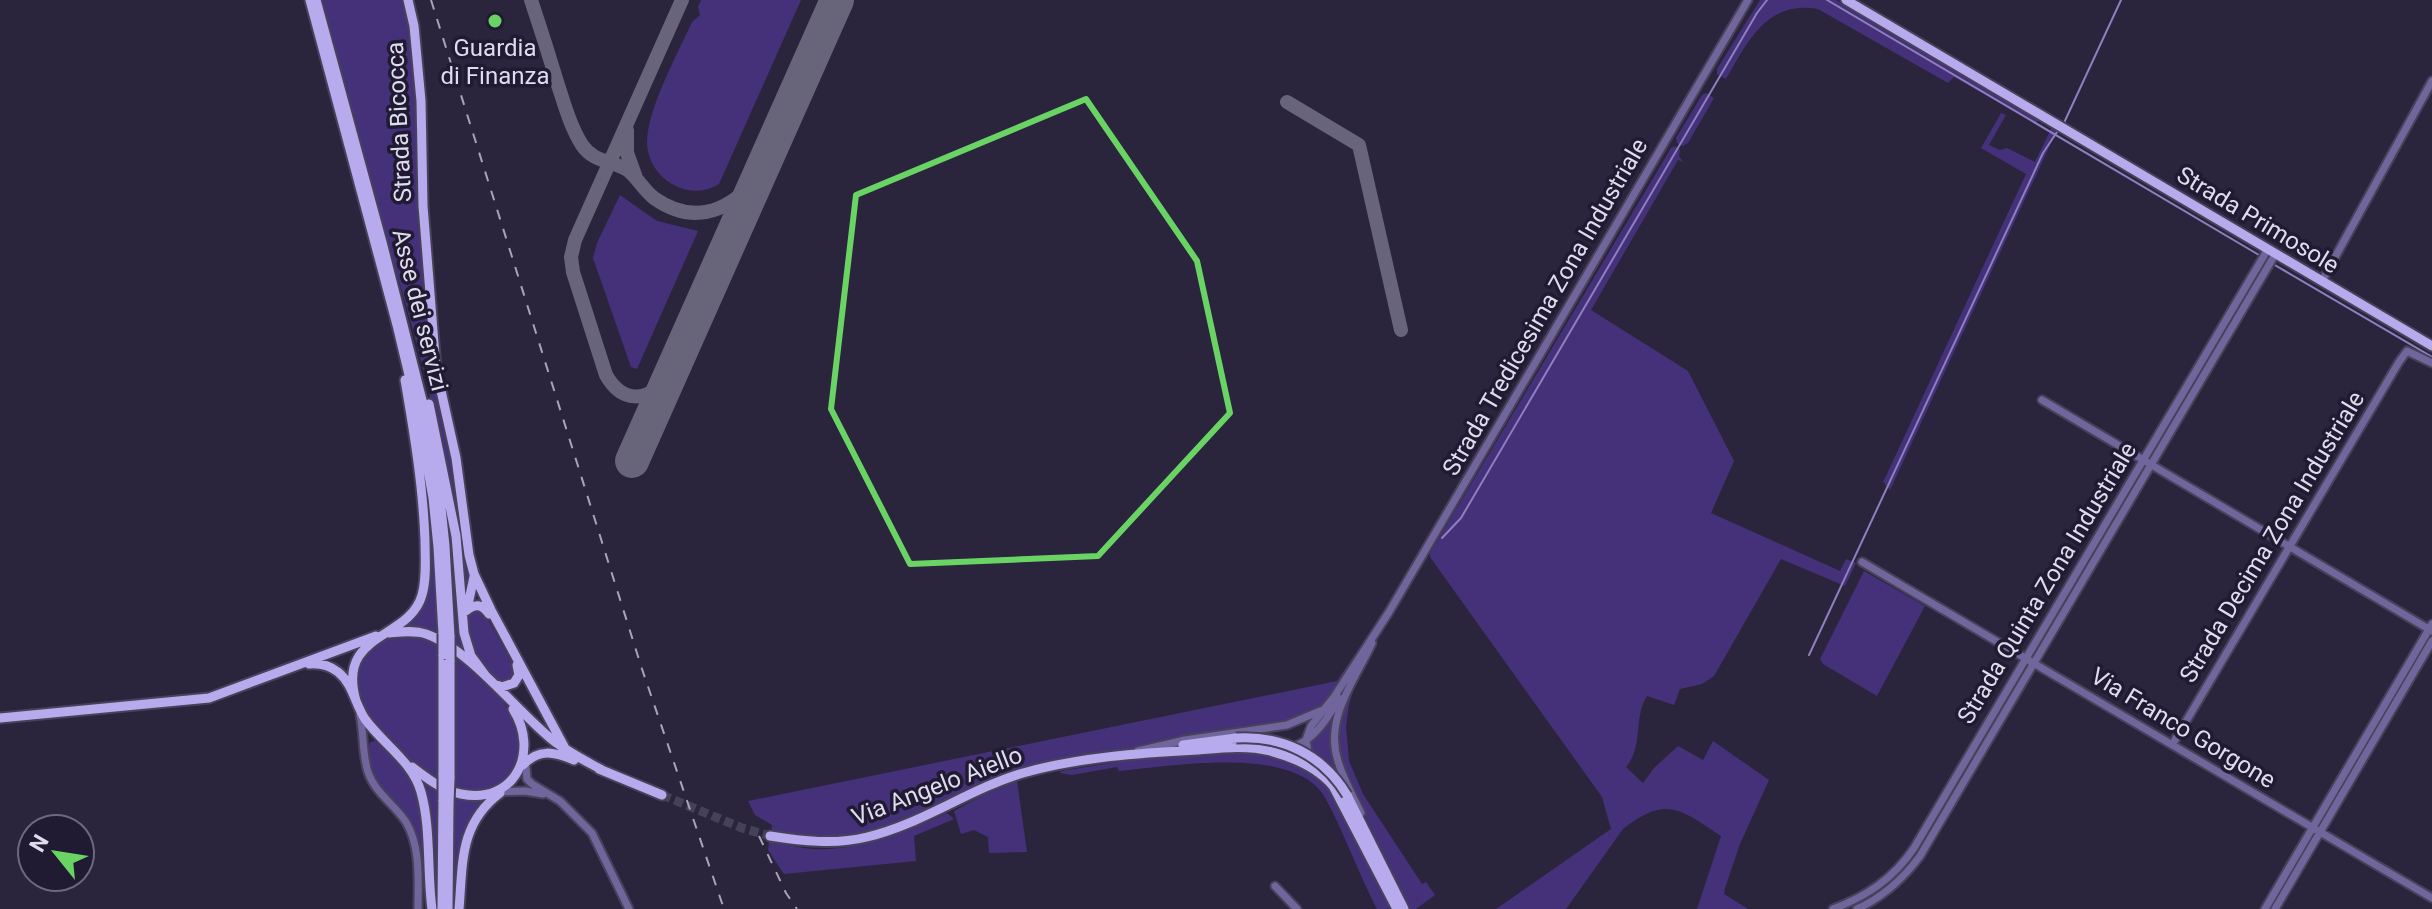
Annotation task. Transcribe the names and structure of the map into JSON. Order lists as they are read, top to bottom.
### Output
{
  "streets": {
    "main road": [
      "Strada Bicocca",
      "Strada Primosole",
      "Asse dei servizi",
      "Via Angelo Aiello"
    ],
    "street": [
      "Strada Tredicesima Zona Industriale",
      "Strada Decima Zona Industriale",
      "Strada Quinta Zona Industriale",
      "Via Franco Gorgone"
    ]
  },
  "crossings": [
    ["Strada Primosole", "Strada Quinta Zona Industriale"],
    ["Strada Decima Zona Industriale", "Via Franco Gorgone"],
    ["Strada Quinta Zona Industriale", "Via Franco Gorgone"]
  ],
  "places": ["Guardia di Finanza"],
  "north": "top left"
}
